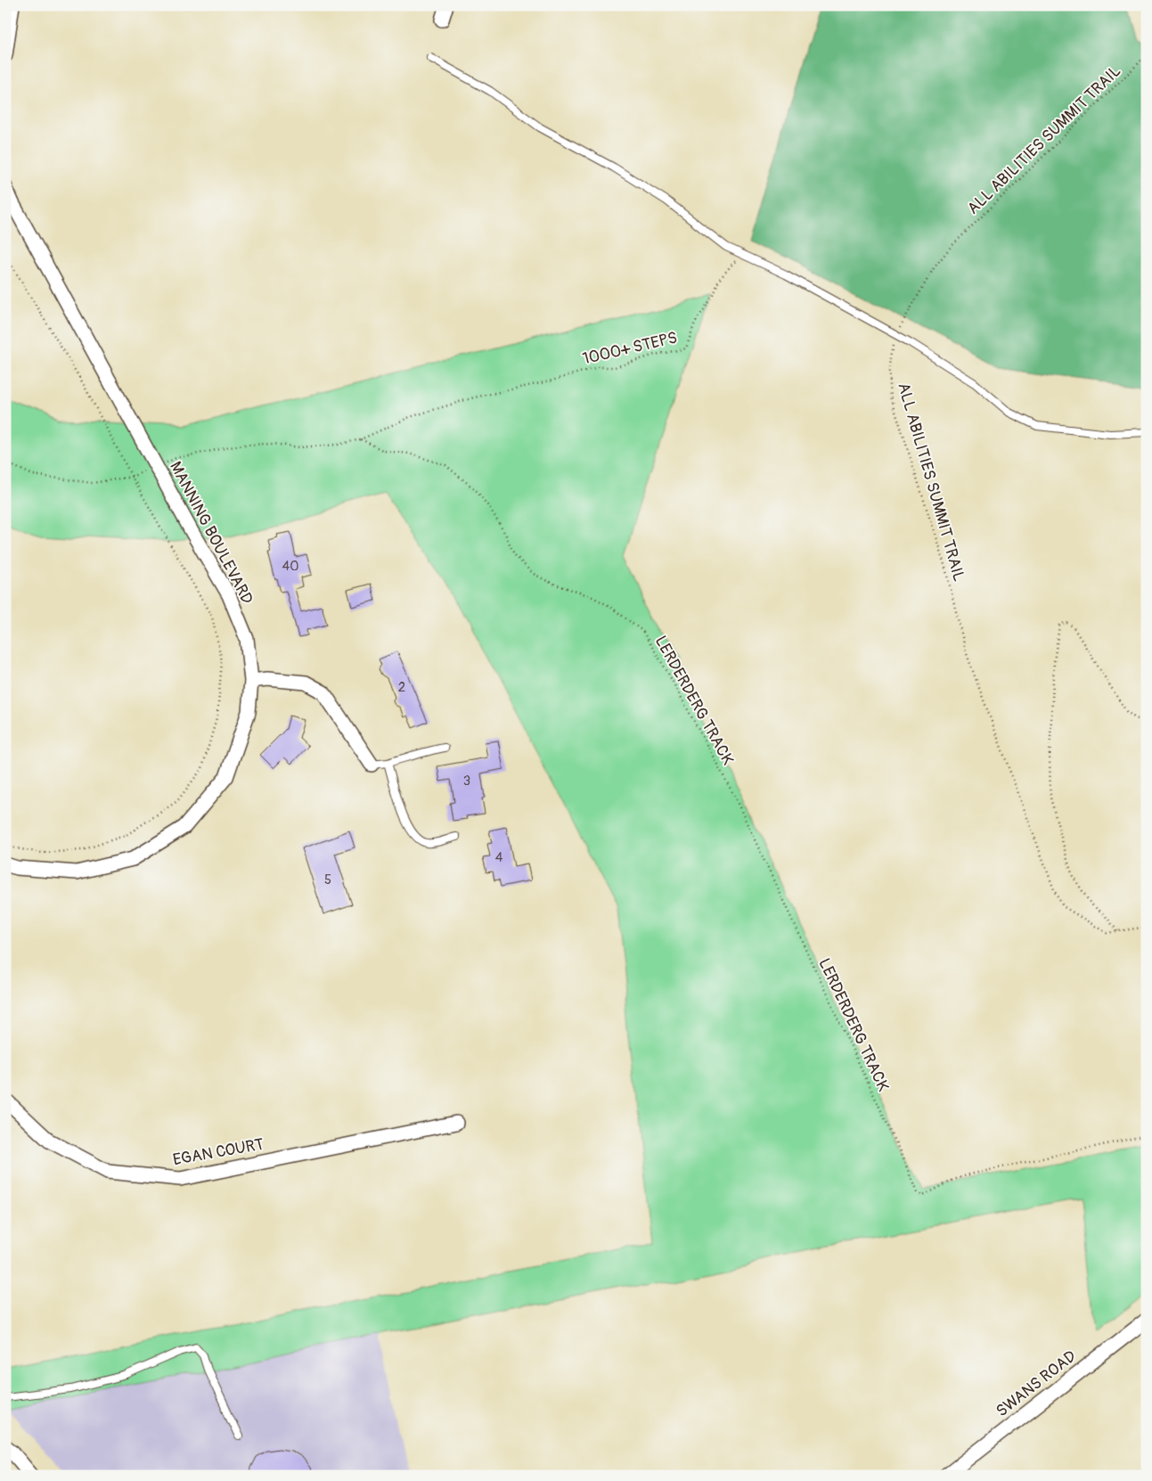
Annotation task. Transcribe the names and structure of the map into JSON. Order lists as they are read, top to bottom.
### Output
{
  "streets": {
    "street": ["MANNING BOULEVARD", "EGAN COURT", "SWANS ROAD"],
    "path": ["ALL ABILITIES SUMMIT TRAIL", "1000+ STEPS", "LERDERDERG TRACK"]
  },
  "crossings": [
    ["1000+ STEPS", "LERDERDERG TRACK"]
  ],
  "house_numbers": [
    "40",
    "2",
    "3",
    "4",
    "5"
  ]
}
